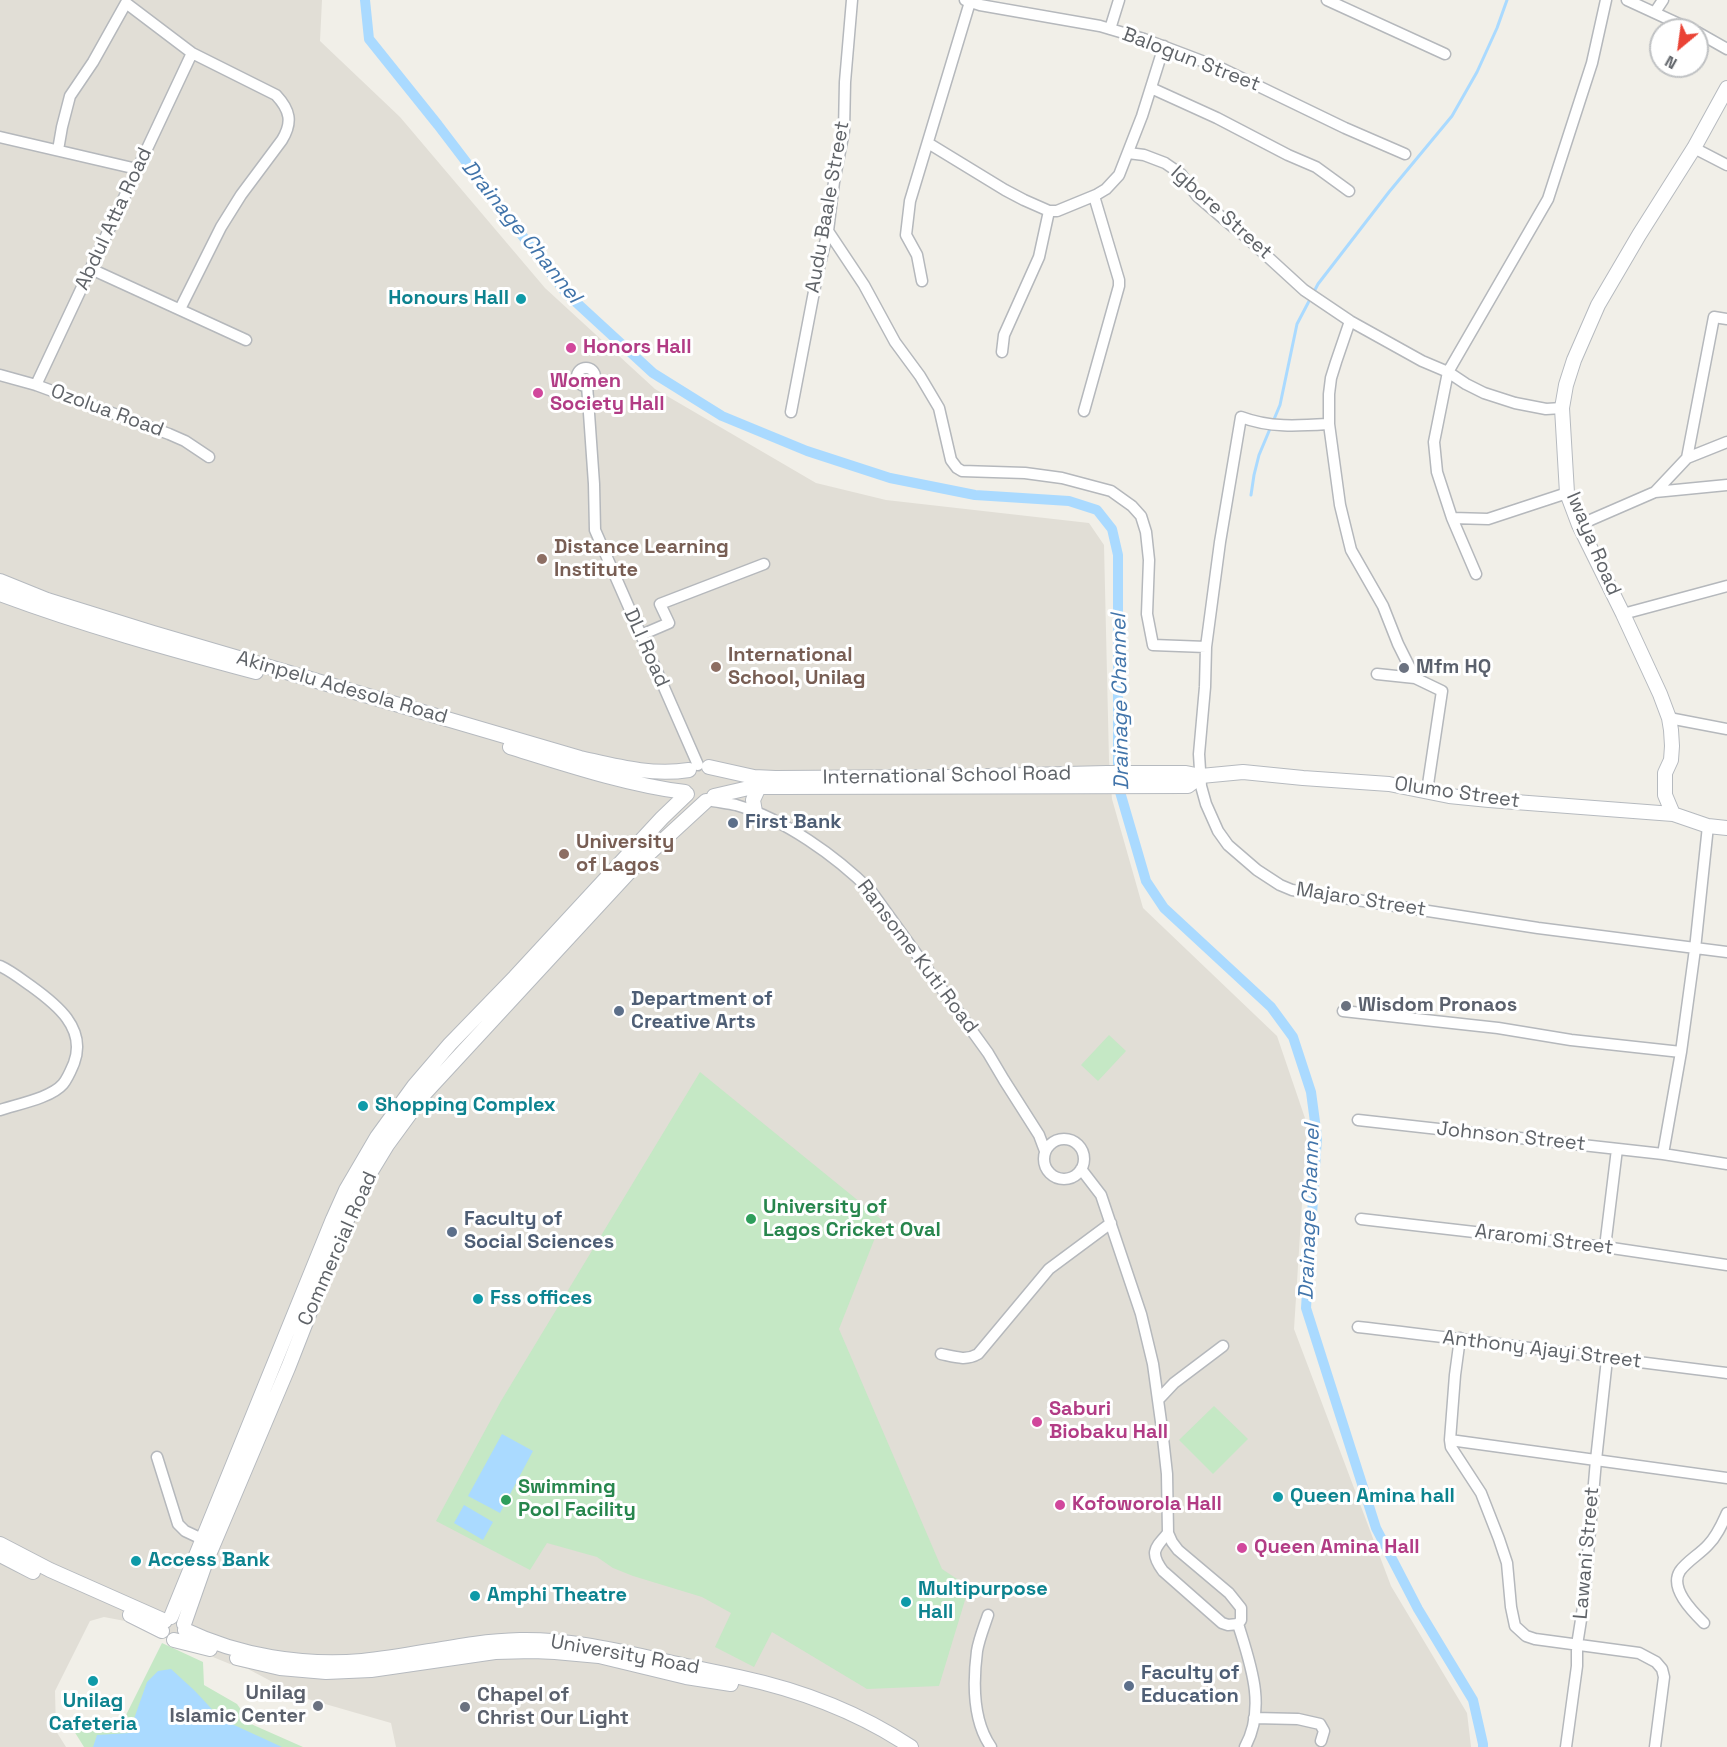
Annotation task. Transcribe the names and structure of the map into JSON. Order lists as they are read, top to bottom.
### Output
{
  "streets": {
    "street": [
      "Balogun Street",
      "Audu Baale Street",
      "Igbore Street",
      "Abdul Atta Road",
      "Ozolua Road",
      "Iwaya Road",
      "DLI Road",
      "Akinpelu Adesola Road",
      "International School Road",
      "Olumo Street",
      "Majaro Street",
      "Ransome Kuti Road",
      "Johnson Street",
      "Araromi Street",
      "Commercial Road",
      "Anthony Ajayi Street",
      "Lawani Street",
      "University Road"
    ]
  },
  "crossings": [
    ["Igbore Street", "Iwaya Road"],
    ["Abdul Atta Road", "Ozolua Road"],
    ["Iwaya Road", "Olumo Street"],
    ["DLI Road", "Akinpelu Adesola Road"],
    ["DLI Road", "International School Road"],
    ["DLI Road", "Ransome Kuti Road"],
    ["DLI Road", "Commercial Road"],
    ["Akinpelu Adesola Road", "International School Road"],
    ["Akinpelu Adesola Road", "Ransome Kuti Road"],
    ["Akinpelu Adesola Road", "Commercial Road"],
    ["International School Road", "Olumo Street"],
    ["International School Road", "Majaro Street"],
    ["International School Road", "Ransome Kuti Road"],
    ["International School Road", "Commercial Road"],
    ["Olumo Street", "Majaro Street"],
    ["Ransome Kuti Road", "Commercial Road"],
    ["Commercial Road", "University Road"],
    ["Anthony Ajayi Street", "Lawani Street"]
  ],
  "water": ["Drainage Channel"],
  "places": [
    "Honours Hall",
    "Honors Hall",
    "Women Society Hall",
    "Distance Learning Institute",
    "International School, Unilag",
    "Mfm HQ",
    "First Bank",
    "University of Lagos",
    "Wisdom Pronaos",
    "Department of Creative Arts",
    "Shopping Complex",
    "University of Lagos Cricket Oval",
    "Faculty of Social Sciences",
    "Fss offices",
    "Saburi Biobaku Hall",
    "Queen Amina hall",
    "Swimming Pool Facility",
    "Kofoworola Hall",
    "Queen Amina Hall",
    "Access Bank",
    "Amphi Theatre",
    "Multipurpose Hall",
    "Unilag Cafeteria",
    "Faculty of Education",
    "Unilag Islamic Center",
    "Chapel of Christ Our Light"
  ],
  "north": "bottom left"
}
